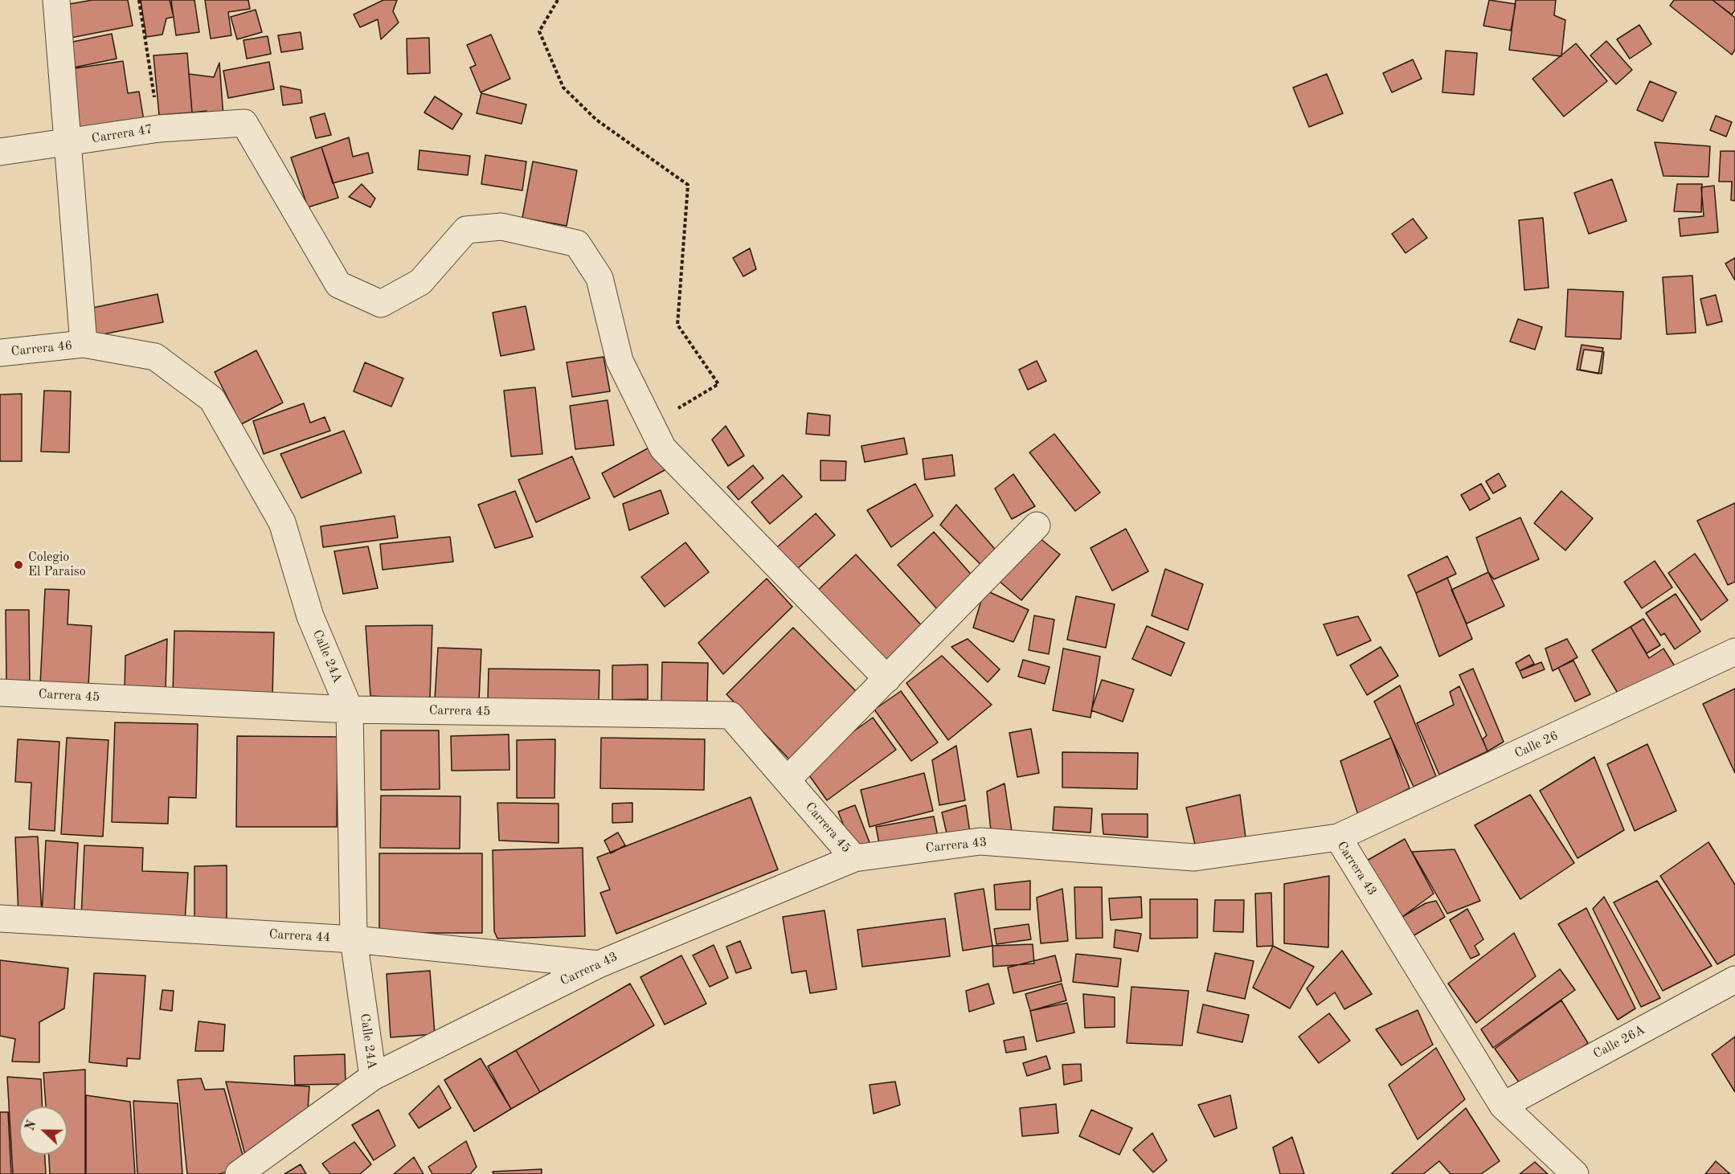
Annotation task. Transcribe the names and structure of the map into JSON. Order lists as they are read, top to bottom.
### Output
{
  "streets": {
    "street": [
      "Carrera 47",
      "Carrera 46",
      "Calle 24A",
      "Carrera 45",
      "Calle 26",
      "Carrera 43",
      "Carrera 44",
      "Calle 26A"
    ]
  },
  "crossings": [
    ["Carrera 46", "Calle 24A"],
    ["Calle 24A", "Carrera 45"],
    ["Calle 24A", "Carrera 43"],
    ["Calle 24A", "Carrera 44"],
    ["Carrera 45", "Carrera 43"],
    ["Calle 26", "Carrera 43"],
    ["Carrera 43", "Carrera 44"],
    ["Carrera 43", "Calle 26A"]
  ],
  "places": ["Colegio El Paraiso"],
  "north": "left"
}
